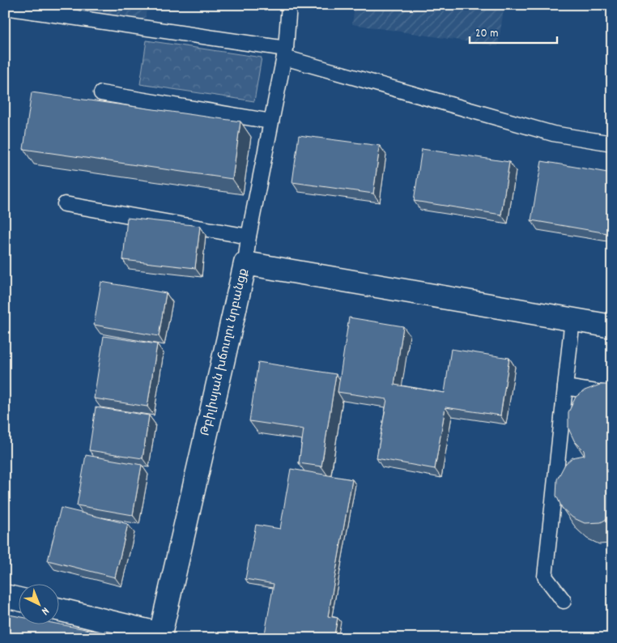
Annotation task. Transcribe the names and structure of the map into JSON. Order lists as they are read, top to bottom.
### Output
{
  "streets": {
    "street": ["Թբիլիսյան խճուղու նրբանցք"]
  },
  "scale_bar": "20 m",
  "north": "bottom right"
}
